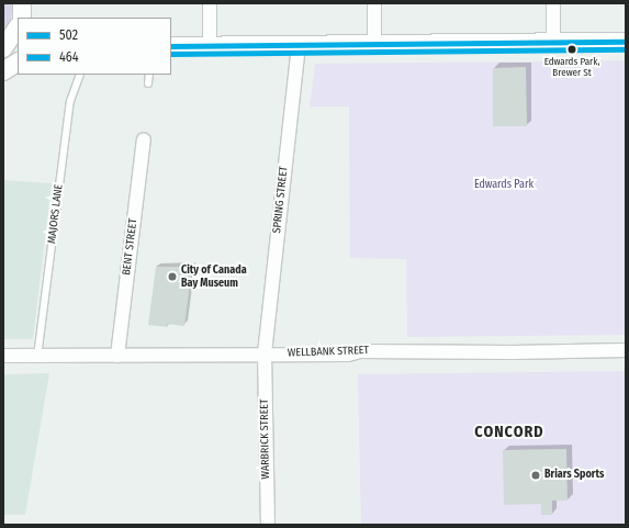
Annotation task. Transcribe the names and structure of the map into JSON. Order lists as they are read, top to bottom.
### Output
{
  "streets": {
    "street": [
      "SPRING STREET",
      "BENT STREET",
      "WELLBANK STREET",
      "WARBRICK STREET"
    ],
    "lane": ["MAJORS LANE"]
  },
  "crossings": [
    ["SPRING STREET", "WELLBANK STREET"],
    ["SPRING STREET", "WARBRICK STREET"],
    ["MAJORS LANE", "WELLBANK STREET"],
    ["BENT STREET", "WELLBANK STREET"],
    ["WELLBANK STREET", "WARBRICK STREET"]
  ],
  "districts": ["CONCORD"],
  "parks": ["Edwards Park"],
  "places": ["Edwards Park, Brewer St", "City of Canada Bay Museum", "Briars Sports"],
  "lines": ["transit line 502", "transit line 464"],
  "legend": ["502", "464"]
}
